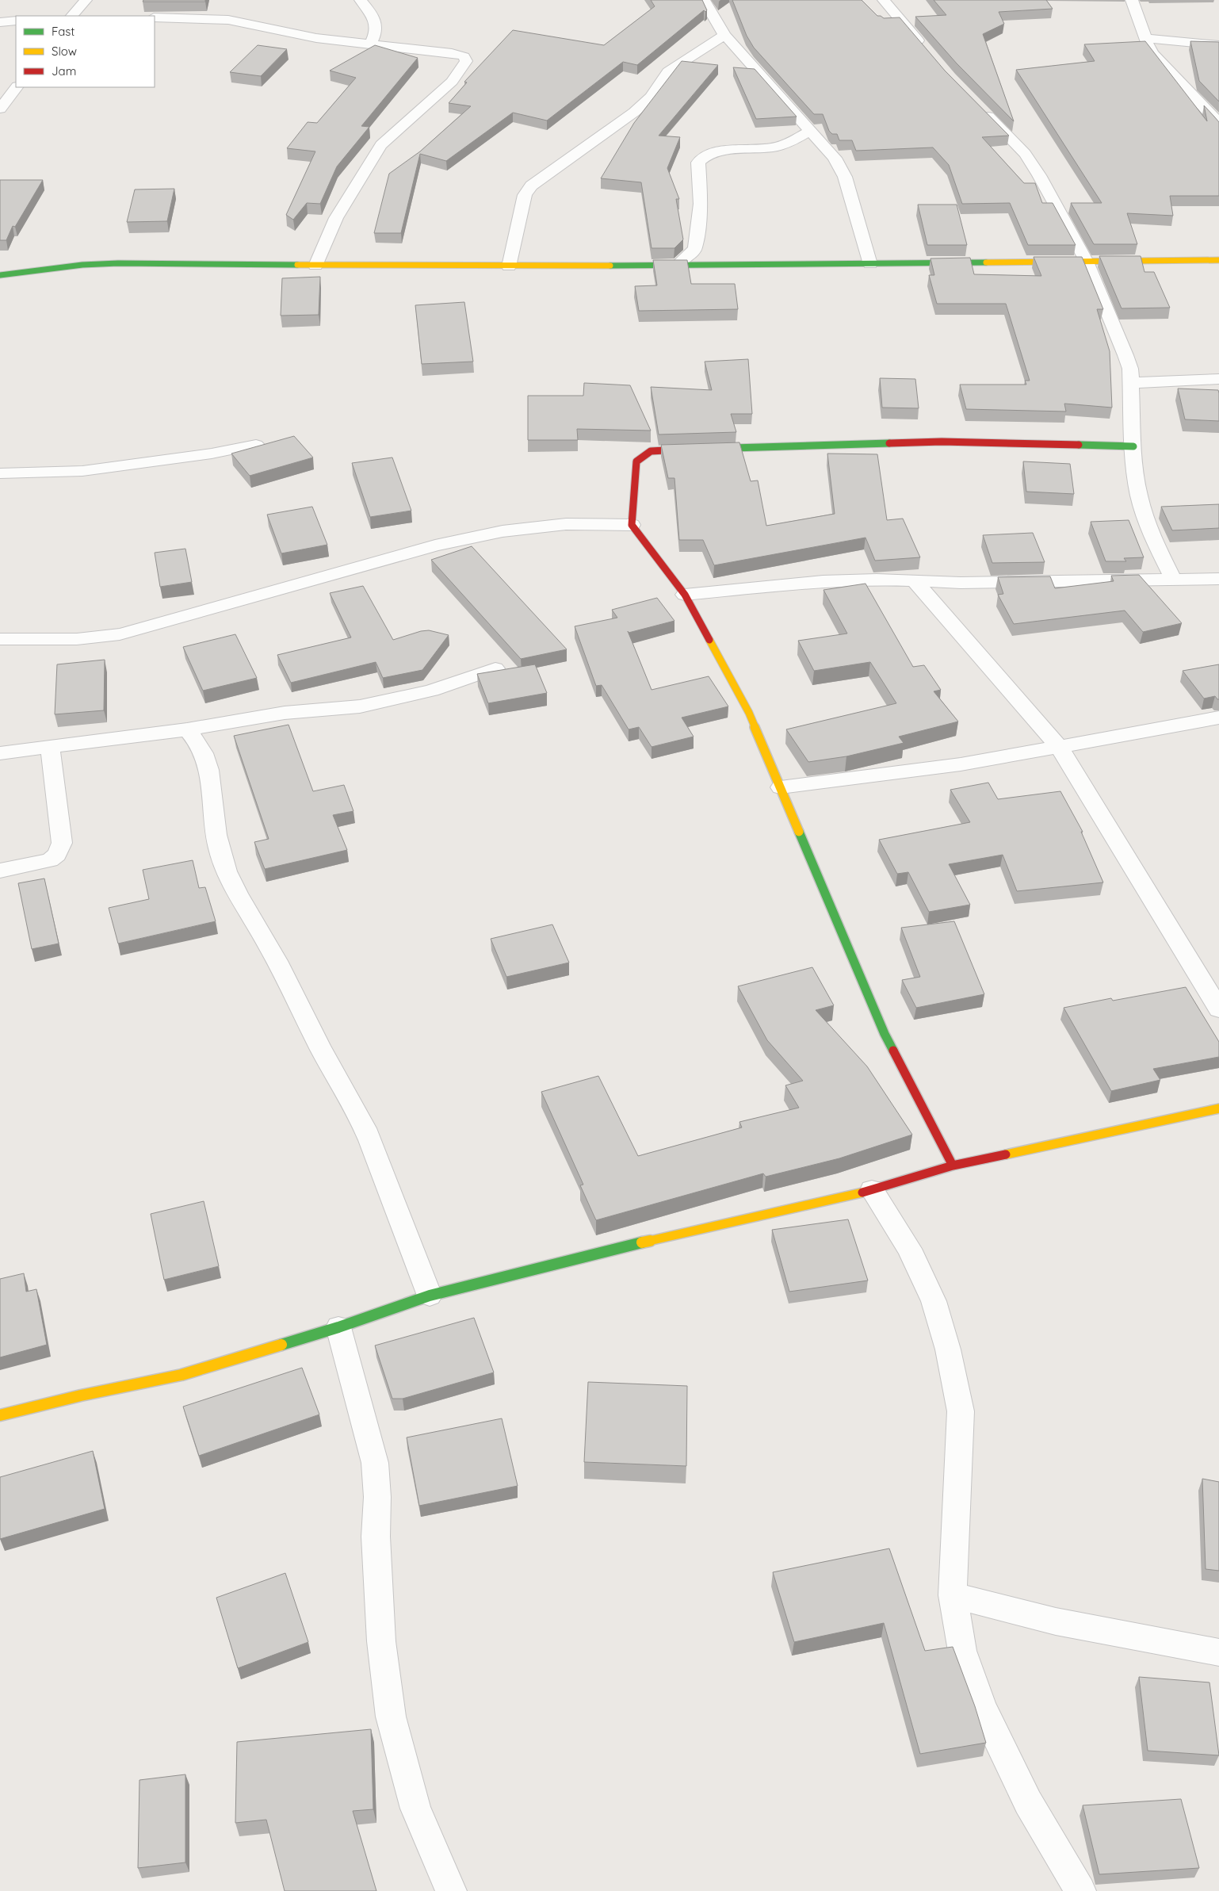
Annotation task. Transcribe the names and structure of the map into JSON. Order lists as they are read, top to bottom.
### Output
{
  "legend": ["Fast", "Slow", "Jam"]
}
